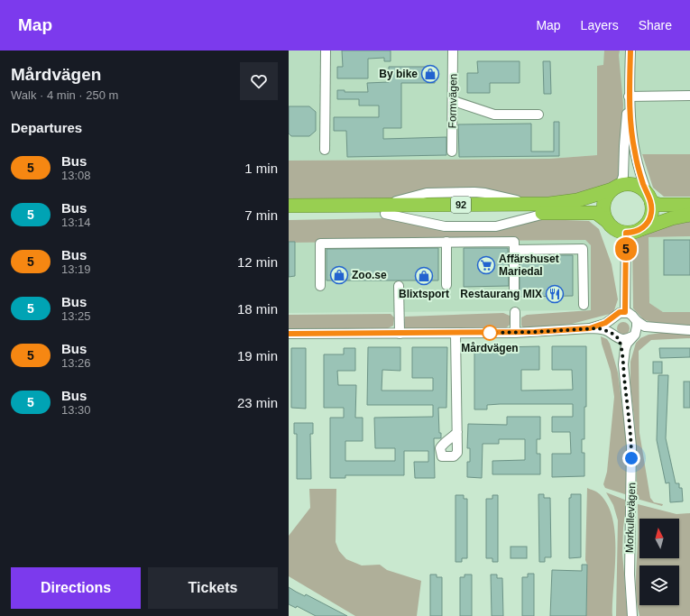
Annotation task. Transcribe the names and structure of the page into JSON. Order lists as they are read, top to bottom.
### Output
{
  "streets": {
    "highway": ["92"],
    "street": ["Formvägen", "Morkullevägen"]
  },
  "places": {
    "shop": ["By bike", "Zoo.se", "Blixtsport"],
    "supermarket": ["Affärshuset Mariedal"],
    "restaurant": ["Restaurang MIX"],
    "other": ["Mårdvägen"]
  },
  "lines": ["bus line 5"],
  "north": "top",
  "page": {
    "header": "Map",
    "nav": ["Map", "Layers", "Share"],
    "heading": [
      ["Mårdvägen", "Walk · 4 min · 250 m"],
      "Departures"
    ],
    "on_map": "5",
    "list": [
      {
        "mark": "5",
        "name": "Bus",
        "note": "13:08",
        "value": "1 min"
      },
      {
        "mark": "5",
        "name": "Bus",
        "note": "13:14",
        "value": "7 min"
      },
      {
        "mark": "5",
        "name": "Bus",
        "note": "13:19",
        "value": "12 min"
      },
      {
        "mark": "5",
        "name": "Bus",
        "note": "13:25",
        "value": "18 min"
      },
      {
        "mark": "5",
        "name": "Bus",
        "note": "13:26",
        "value": "19 min"
      },
      {
        "mark": "5",
        "name": "Bus",
        "note": "13:30",
        "value": "23 min"
      }
    ],
    "buttons": ["Directions", "Tickets"]
  }
}
